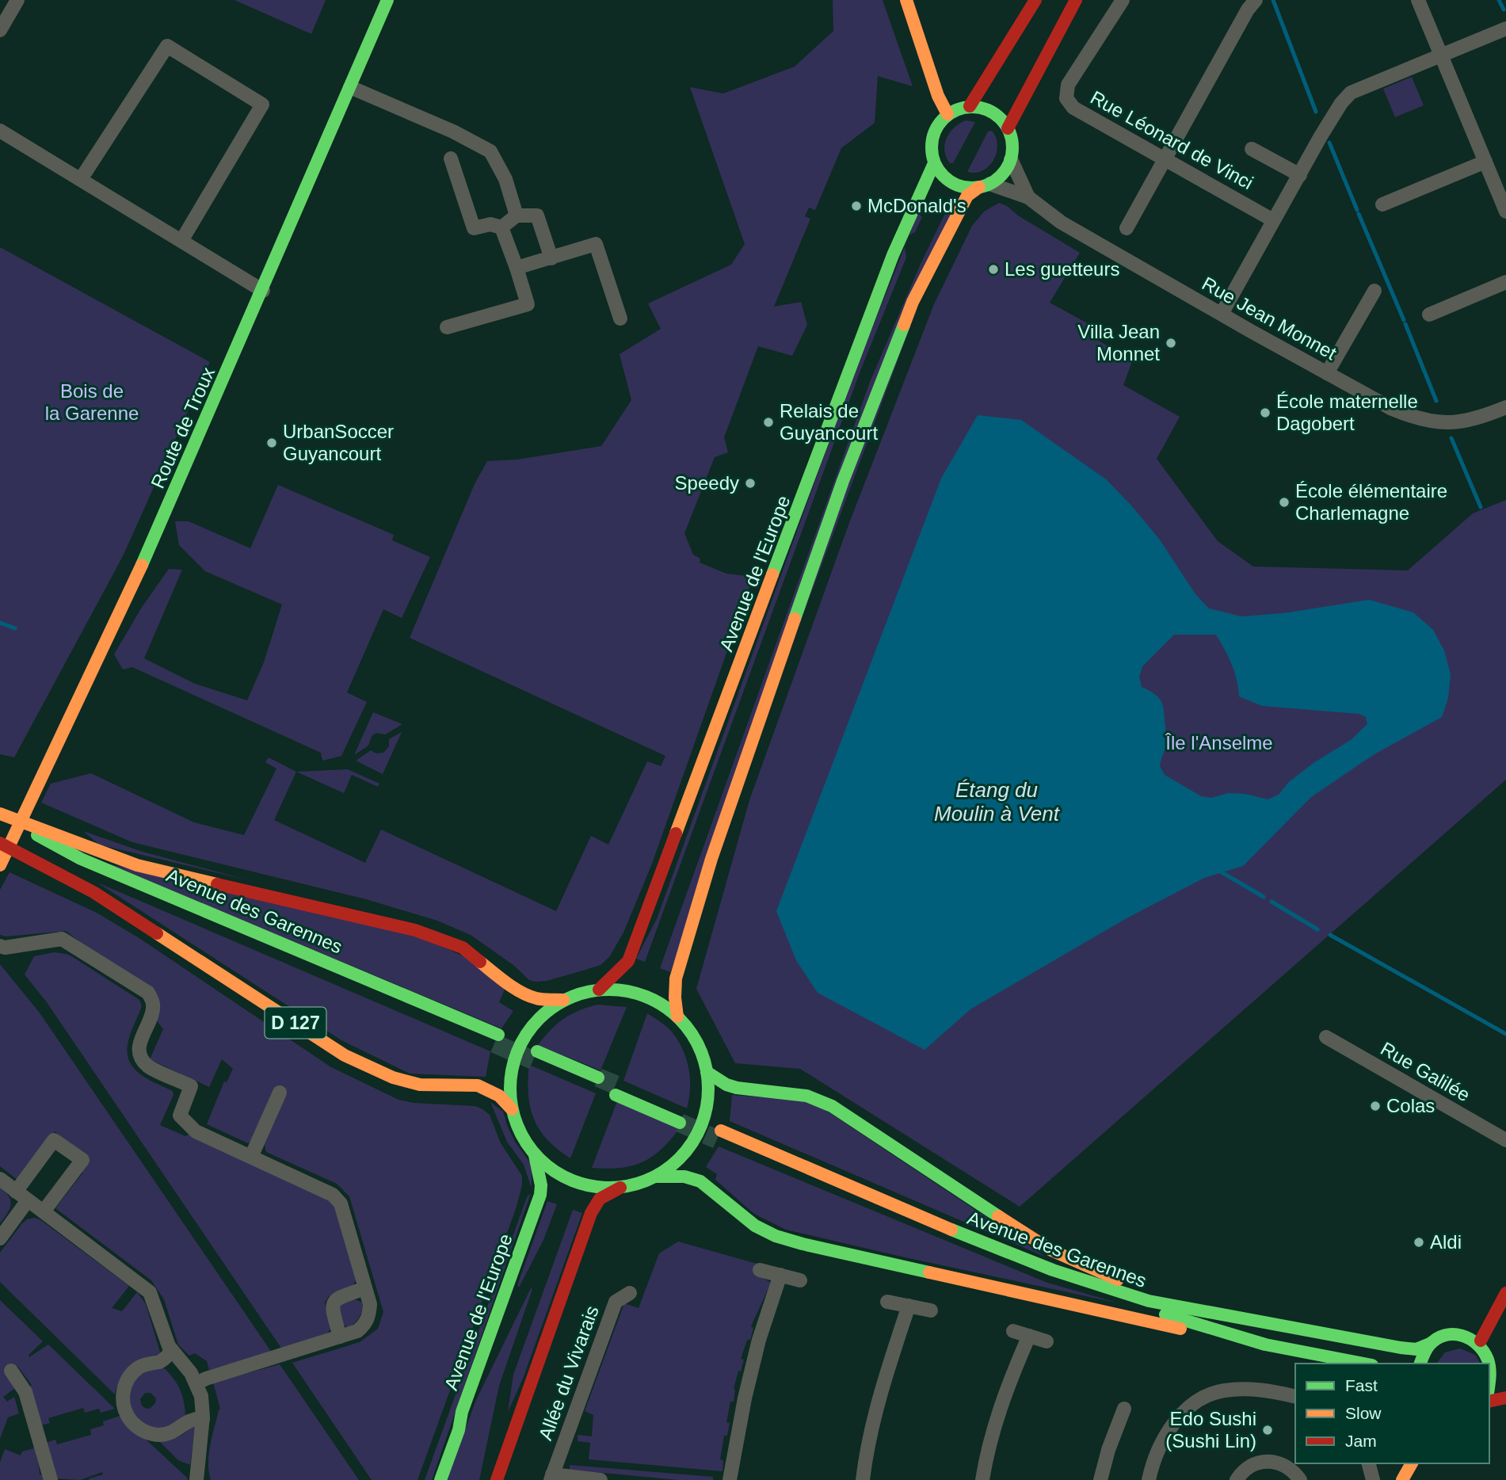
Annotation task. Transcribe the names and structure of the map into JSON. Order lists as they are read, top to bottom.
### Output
{
  "streets": {
    "main road": [
      "Route de Troux",
      "Avenue de l'Europe",
      "Avenue des Garennes",
      "D 127"
    ],
    "street": [
      "Rue Léonard de Vinci",
      "Rue Jean Monnet",
      "Rue Galilée",
      "Allée du Vivarais"
    ]
  },
  "crossings": [
    ["Rue Jean Monnet", "Avenue de l'Europe"],
    ["Avenue des Garennes", "D 127"]
  ],
  "water": ["Étang du Moulin à Vent"],
  "parks": ["Bois de la Garenne", "Île l'Anselme"],
  "places": [
    "McDonald's",
    "Les guetteurs",
    "Villa Jean Monnet",
    "École maternelle Dagobert",
    "Relais de Guyancourt",
    "UrbanSoccer Guyancourt",
    "Speedy",
    "École élémentaire Charlemagne",
    "Colas",
    "Aldi",
    "Edo Sushi (Sushi Lin)"
  ],
  "legend": ["Fast", "Slow", "Jam"]
}
